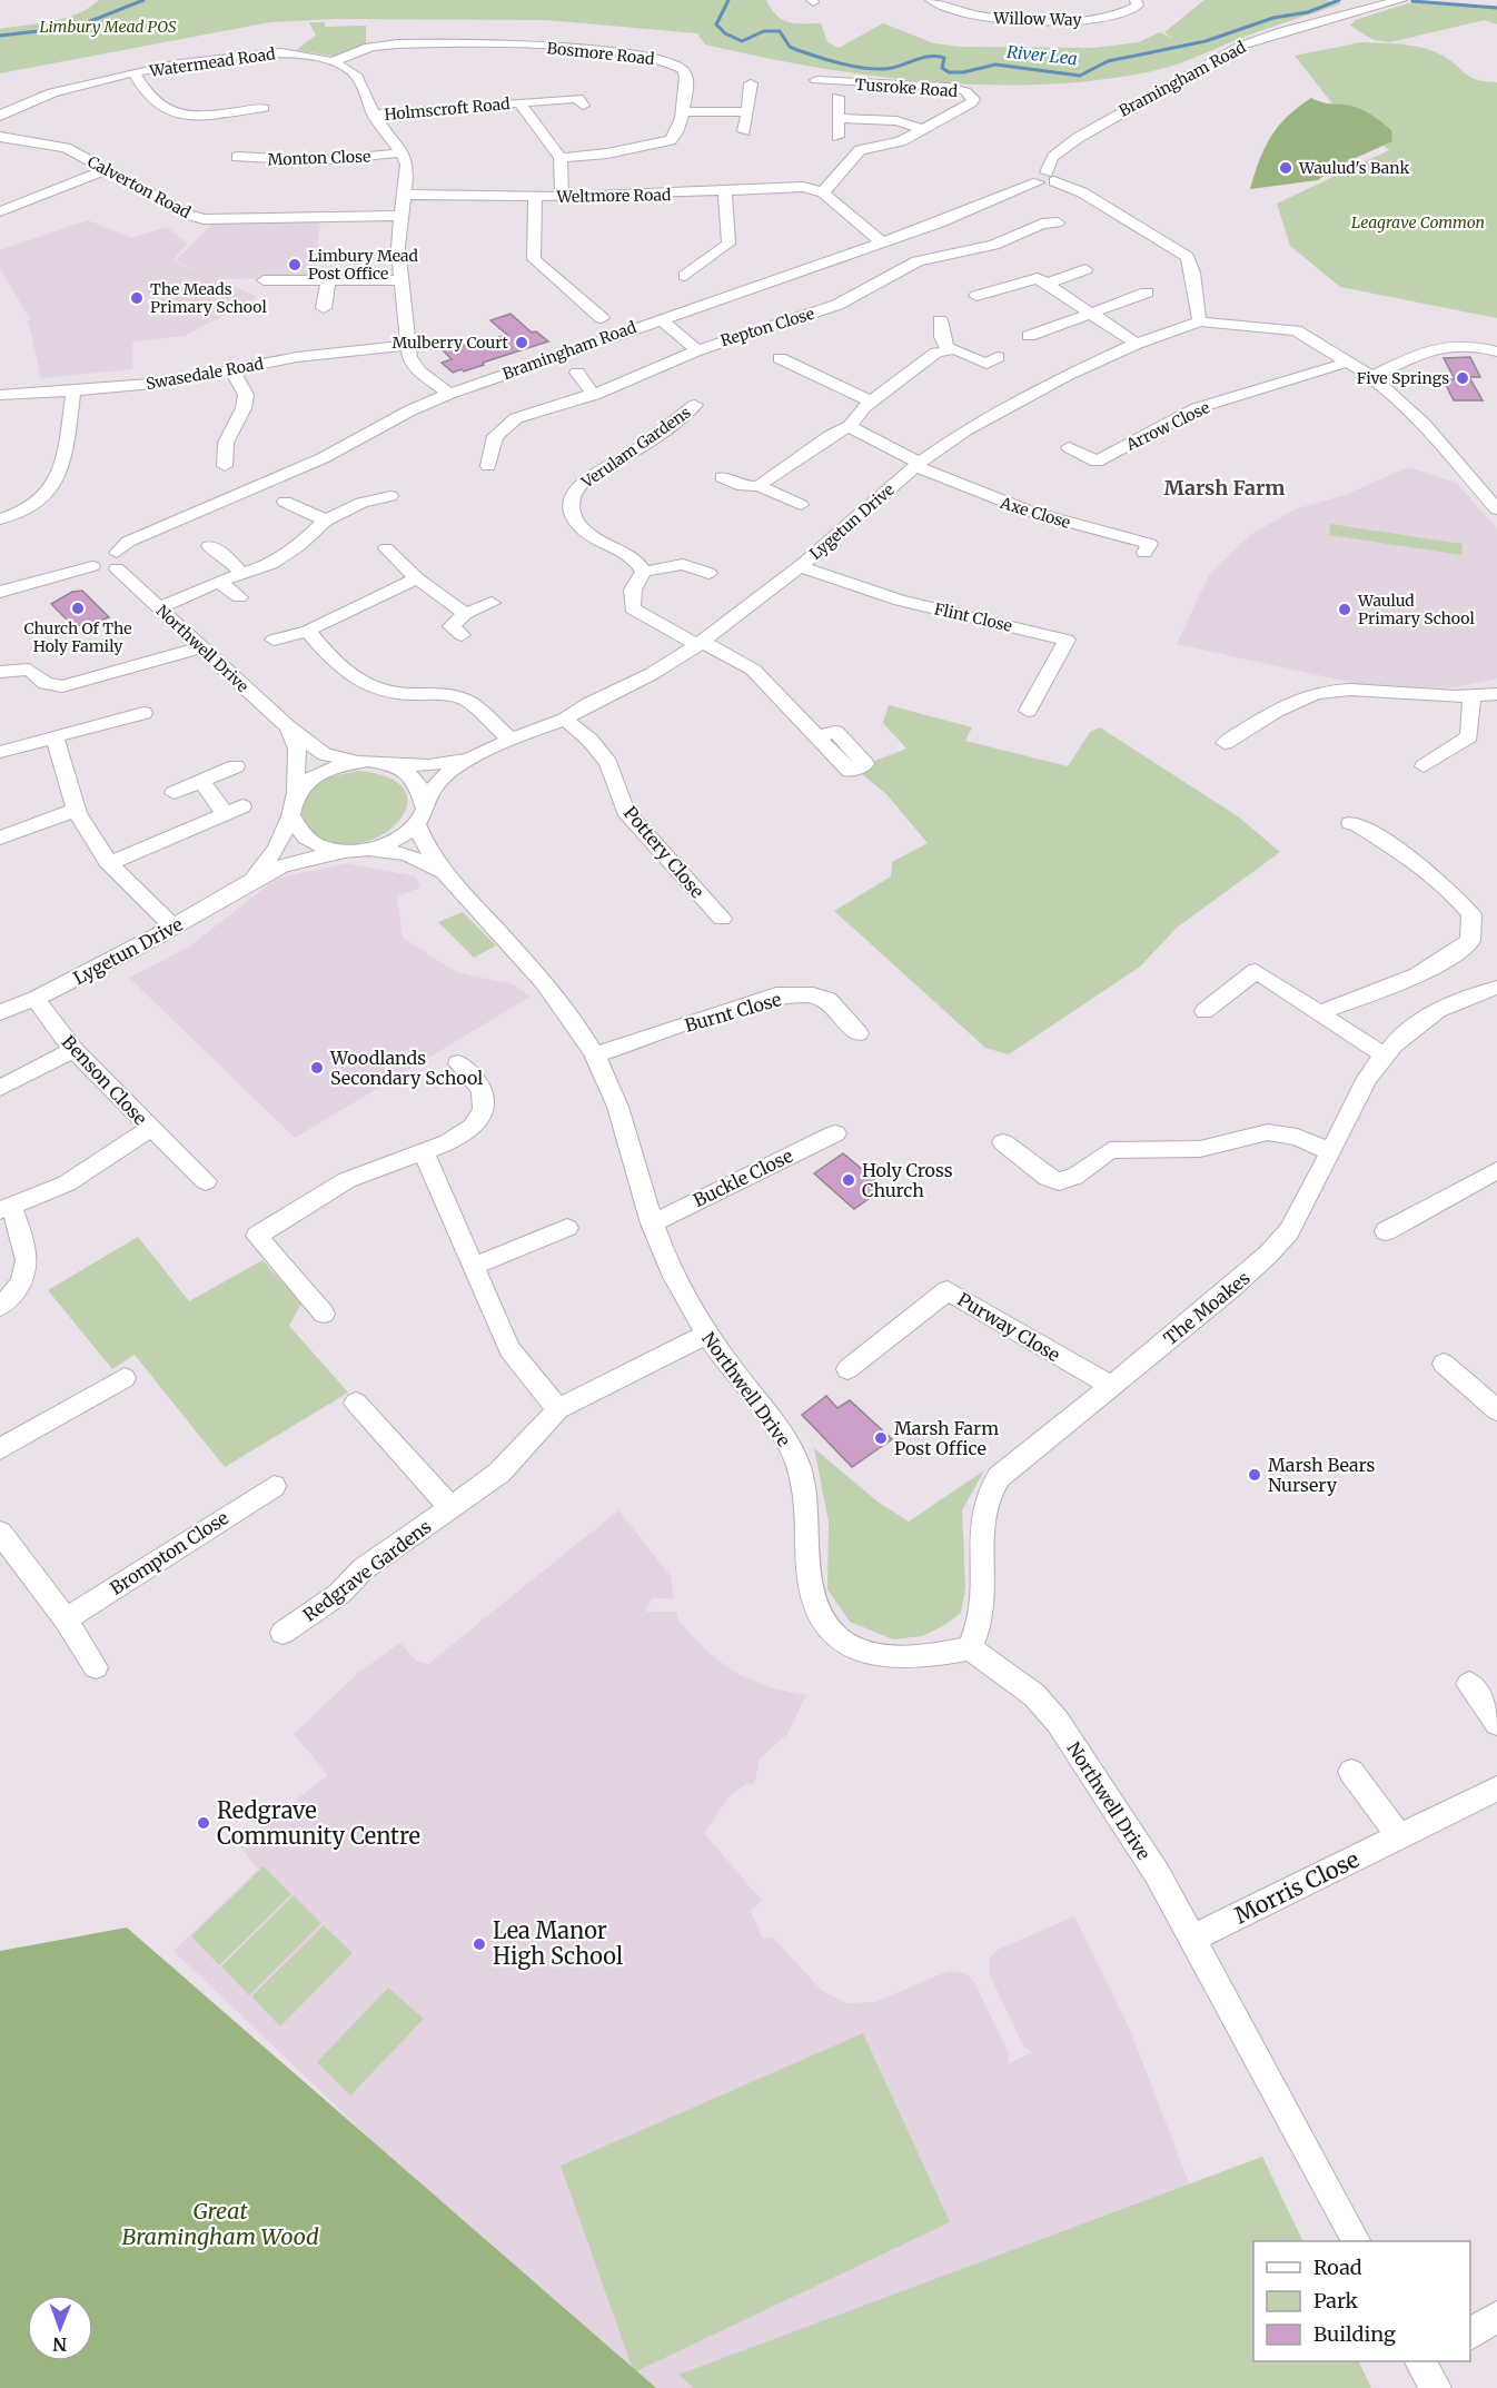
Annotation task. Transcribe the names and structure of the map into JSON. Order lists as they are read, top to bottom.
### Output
{
  "streets": {
    "street": [
      "Willow Way",
      "Bosmore Road",
      "Watermead Road",
      "Bramingham Road",
      "Tusroke Road",
      "Holmscroft Road",
      "Monton Close",
      "Calverton Road",
      "Weltmore Road",
      "Repton Close",
      "Swasedale Road",
      "Arrow Close",
      "Verulam Gardens",
      "Axe Close",
      "Lygetun Drive",
      "Flint Close",
      "Northwell Drive",
      "Pottery Close",
      "Burnt Close",
      "Benson Close",
      "Buckle Close",
      "The Moakes",
      "Purway Close",
      "Brompton Close",
      "Redgrave Gardens",
      "Morris Close"
    ]
  },
  "crossings": [
    ["Bosmore Road", "Watermead Road"],
    ["Bosmore Road", "Holmscroft Road"],
    ["Watermead Road", "Holmscroft Road"],
    ["Watermead Road", "Monton Close"],
    ["Bramingham Road", "Repton Close"],
    ["Bramingham Road", "Northwell Drive"],
    ["Axe Close", "Lygetun Drive"],
    ["Lygetun Drive", "Flint Close"],
    ["Lygetun Drive", "Northwell Drive"],
    ["Lygetun Drive", "Pottery Close"],
    ["Lygetun Drive", "Benson Close"],
    ["Northwell Drive", "Burnt Close"],
    ["Northwell Drive", "Buckle Close"],
    ["Northwell Drive", "The Moakes"],
    ["Northwell Drive", "Redgrave Gardens"],
    ["Northwell Drive", "Morris Close"],
    ["The Moakes", "Purway Close"]
  ],
  "districts": ["Marsh Farm"],
  "water": ["River Lea"],
  "parks": ["Limbury Mead POS", "Leagrave Common", "Great Bramingham Wood"],
  "places": [
    "Waulud's Bank",
    "Limbury Mead Post Office",
    "The Meads Primary School",
    "Mulberry Court",
    "Five Springs",
    "Church Of The Holy Family",
    "Waulud Primary School",
    "Woodlands Secondary School",
    "Holy Cross Church",
    "Marsh Farm Post Office",
    "Marsh Bears Nursery",
    "Redgrave Community Centre",
    "Lea Manor High School"
  ],
  "legend": ["Road", "Park", "Building"],
  "north": "bottom"
}
